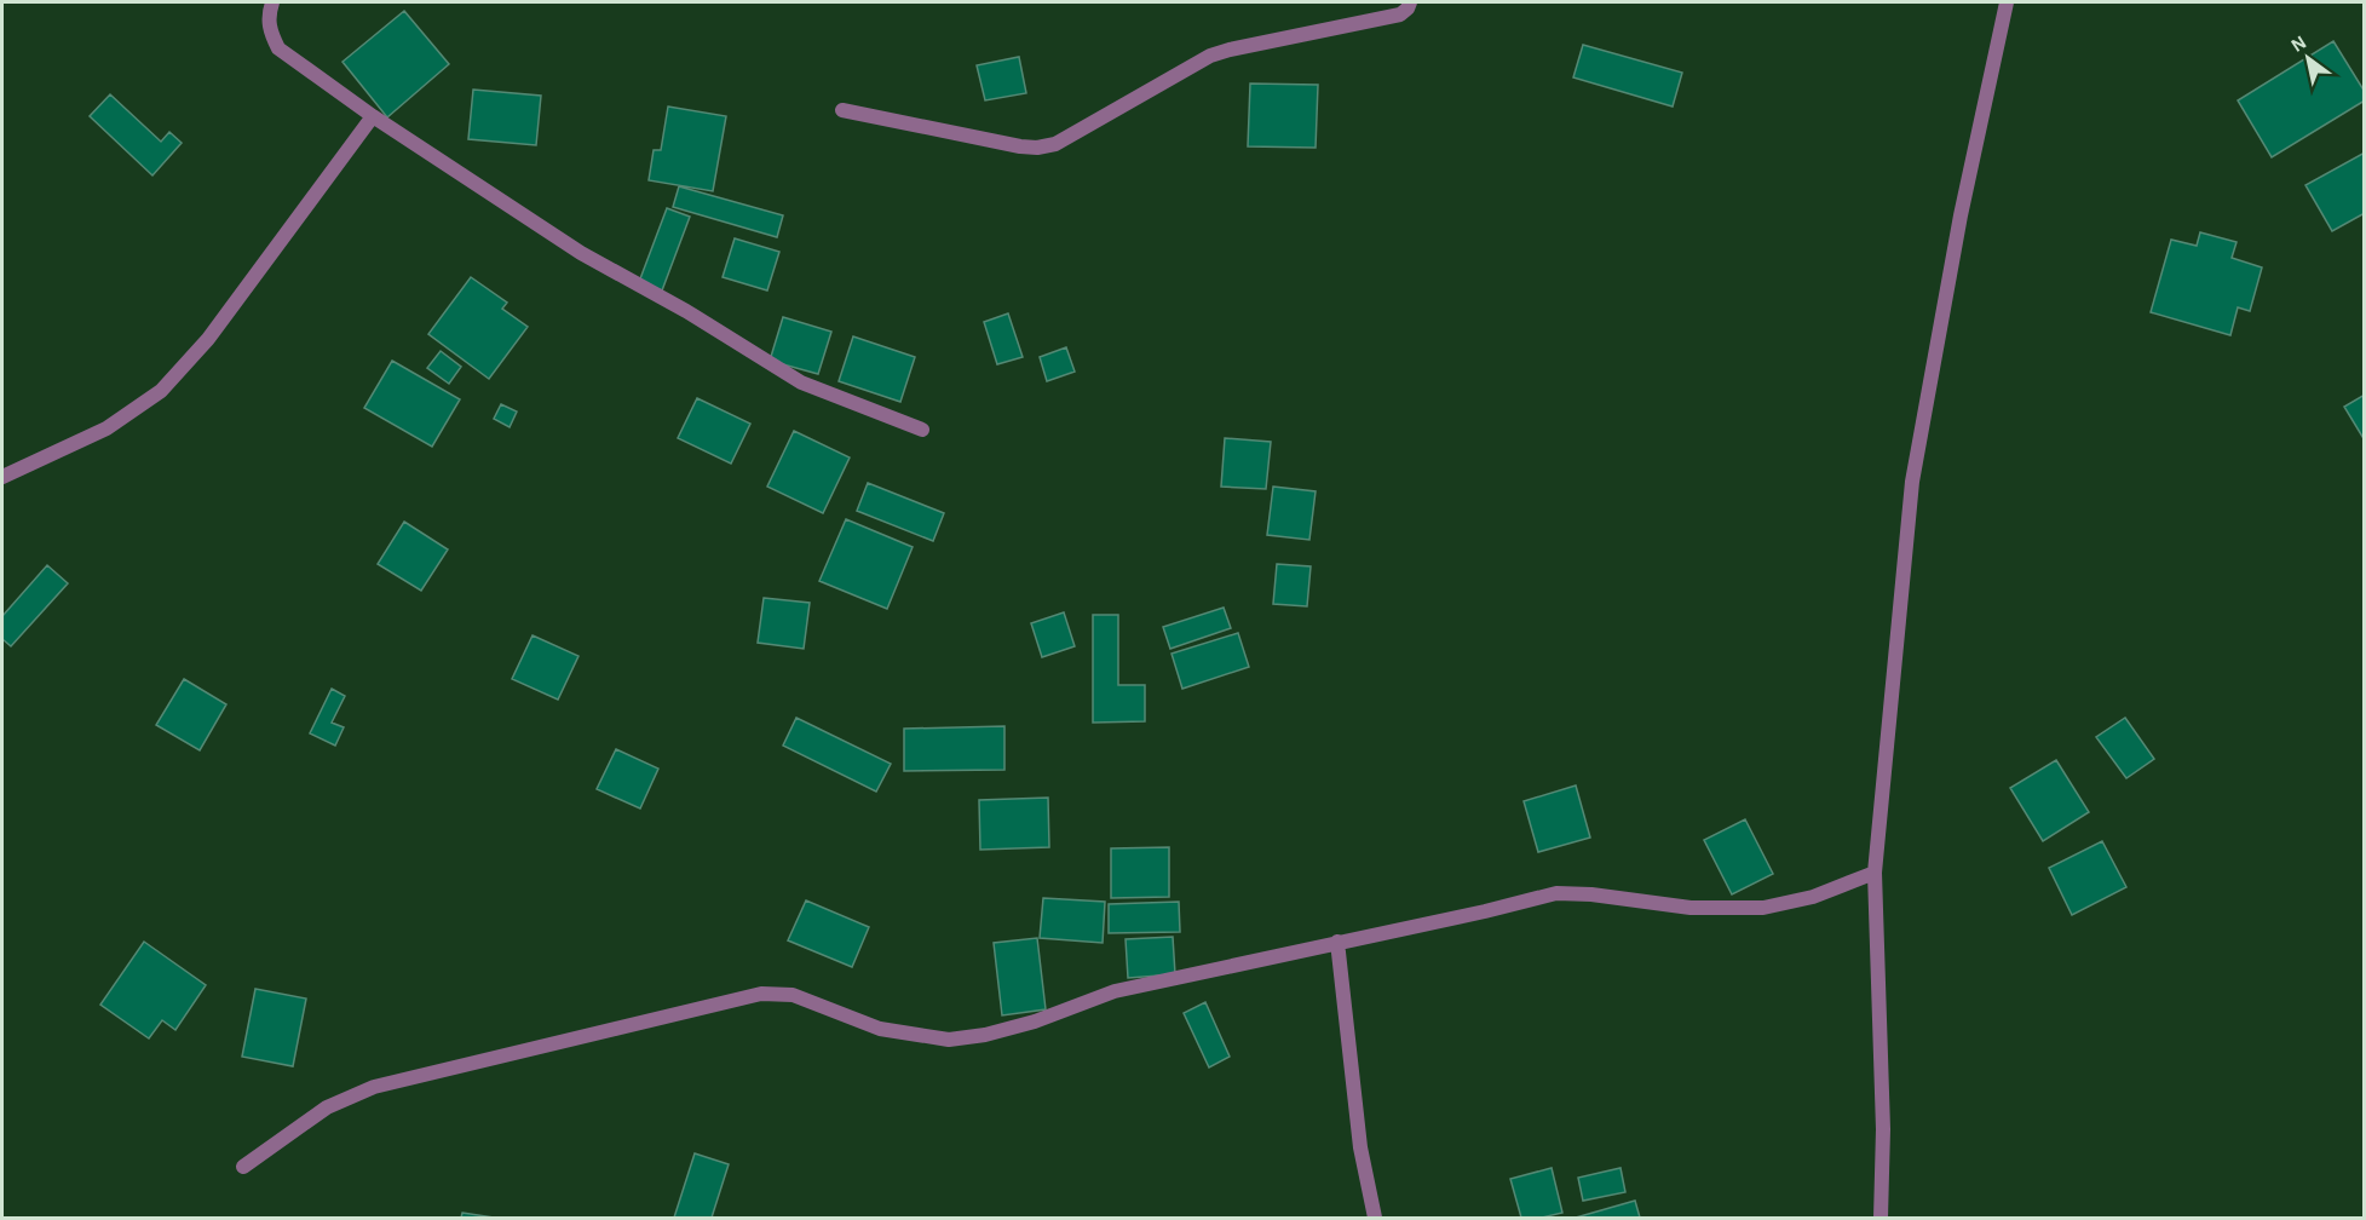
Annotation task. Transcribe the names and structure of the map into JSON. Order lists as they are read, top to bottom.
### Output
{
  "north": "top left"
}
